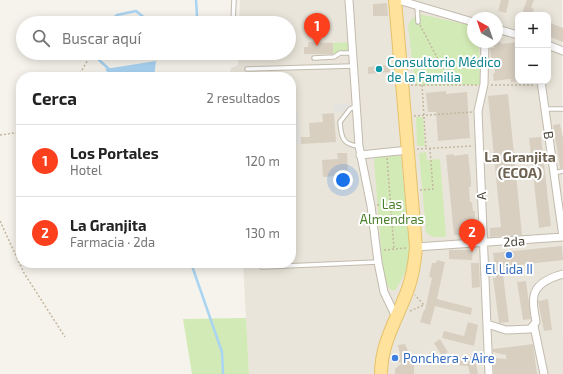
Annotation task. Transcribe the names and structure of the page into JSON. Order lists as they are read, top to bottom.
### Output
{
  "streets": {
    "street": ["B", "A", "2da"]
  },
  "crossings": [
    ["B", "2da"],
    ["A", "2da"]
  ],
  "districts": ["La Granjita (ECOA)"],
  "parks": ["Las Almendras"],
  "places": ["Consultorio Médico de la Familia", "El Lida II", "Ponchera + Aire"],
  "north": "top left",
  "page": {
    "map_buttons": ["+", "−"],
    "pins": ["1", "2"],
    "search": "Buscar aquí",
    "heading": ["Cerca", "2 resultados"],
    "list": [
      {
        "mark": "1",
        "name": "Los Portales",
        "note": "Hotel",
        "value": "120 m"
      },
      {
        "mark": "2",
        "name": "La Granjita",
        "note": "Farmacia · 2da",
        "value": "130 m"
      }
    ]
  }
}
